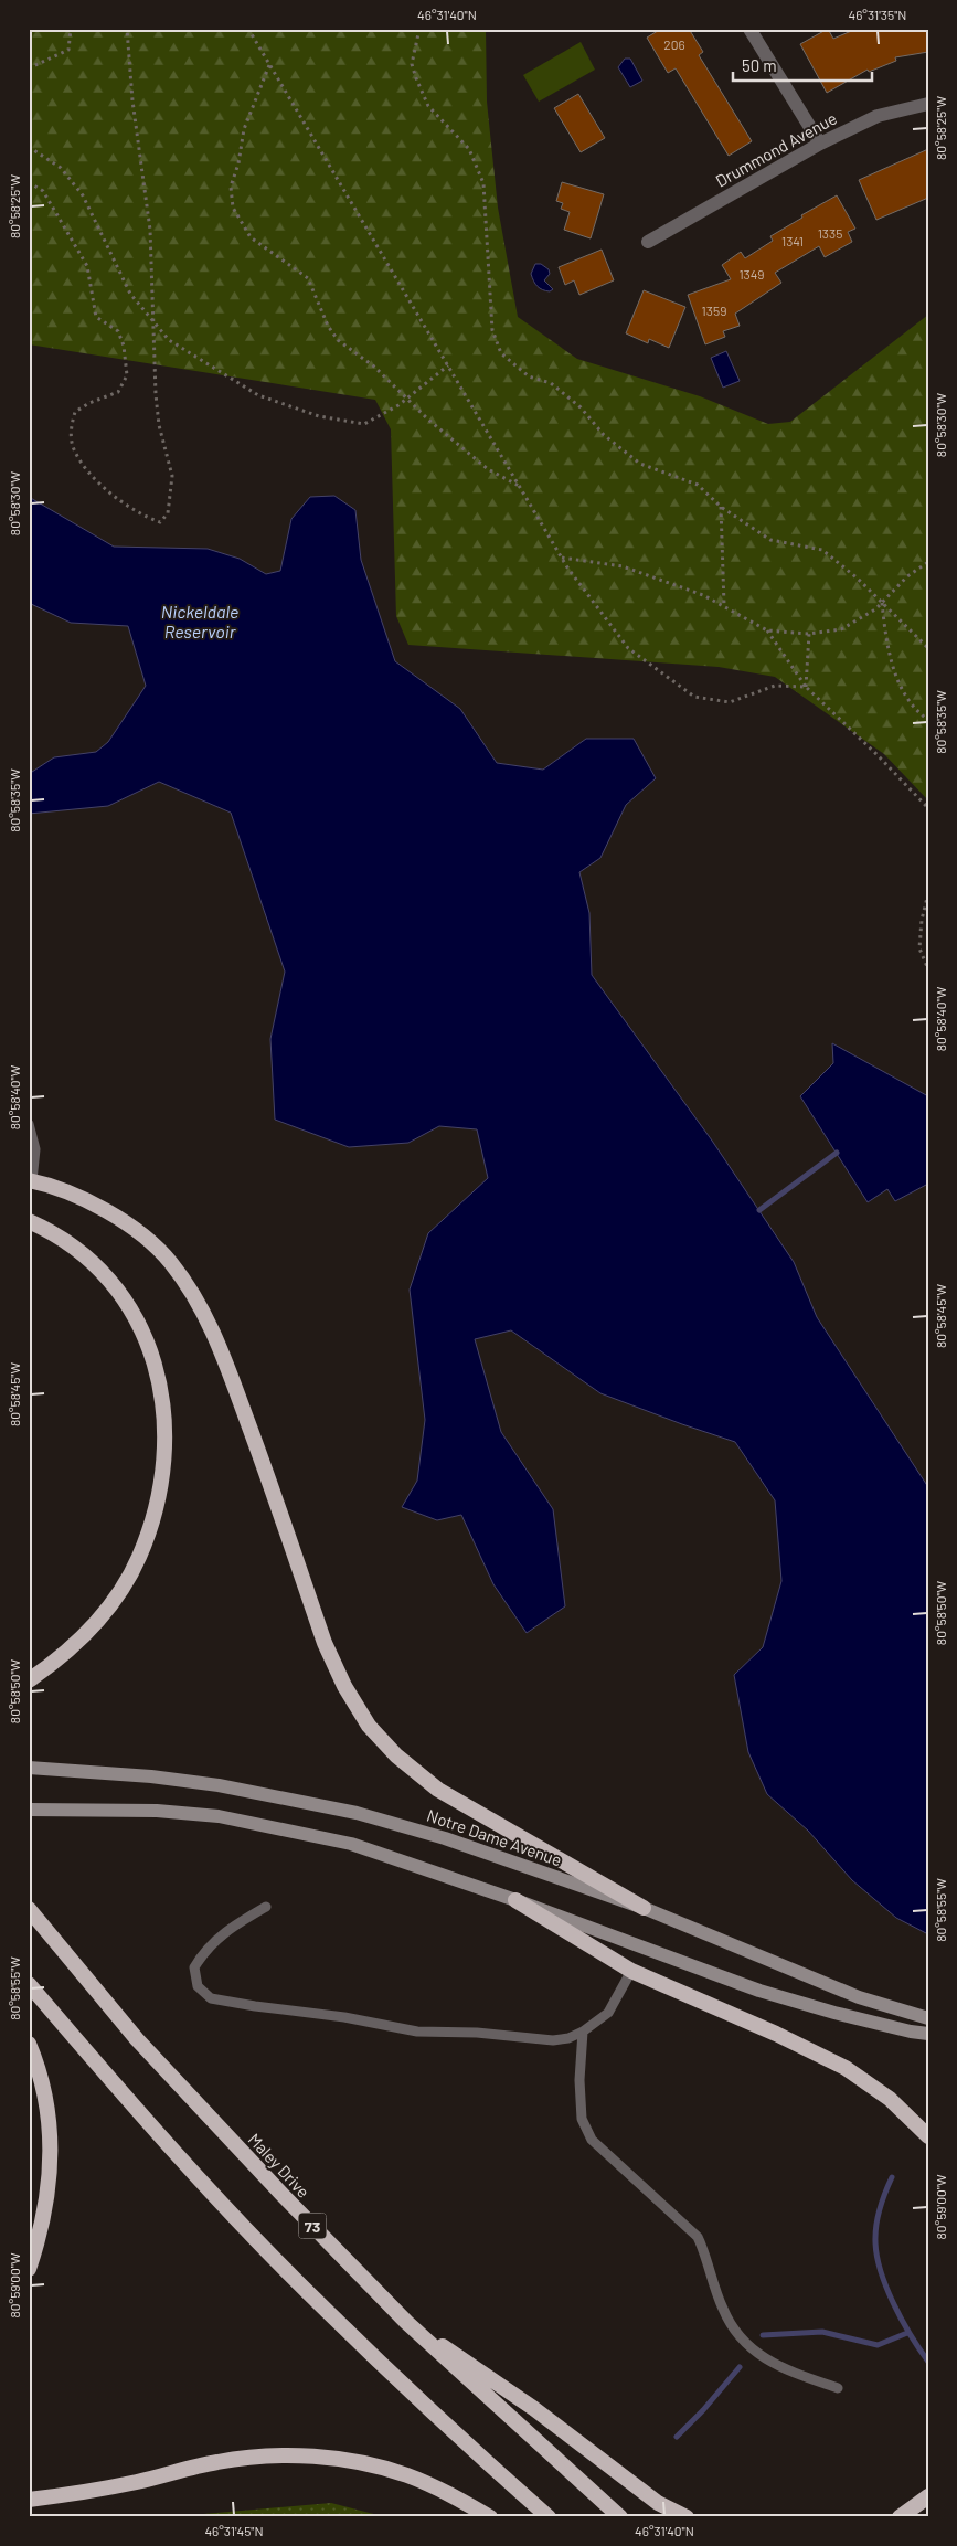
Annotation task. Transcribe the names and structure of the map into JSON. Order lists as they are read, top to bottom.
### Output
{
  "streets": {
    "highway": ["Maley Drive", "73"],
    "main road": ["Notre Dame Avenue"],
    "street": ["Drummond Avenue"]
  },
  "water": ["Nickeldale Reservoir"],
  "house_numbers": [
    "206",
    "1335",
    "1341",
    "1349",
    "1359"
  ],
  "scale_bar": "50 m",
  "coordinates": [
    "46°31'40\"N",
    "46°31'35\"N",
    "80°58'25\"W",
    "80°58'30\"W",
    "80°58'35\"W",
    "80°58'40\"W",
    "80°58'45\"W",
    "80°58'50\"W",
    "80°58'55\"W",
    "80°59'00\"W",
    "46°31'45\"N"
  ]
}
